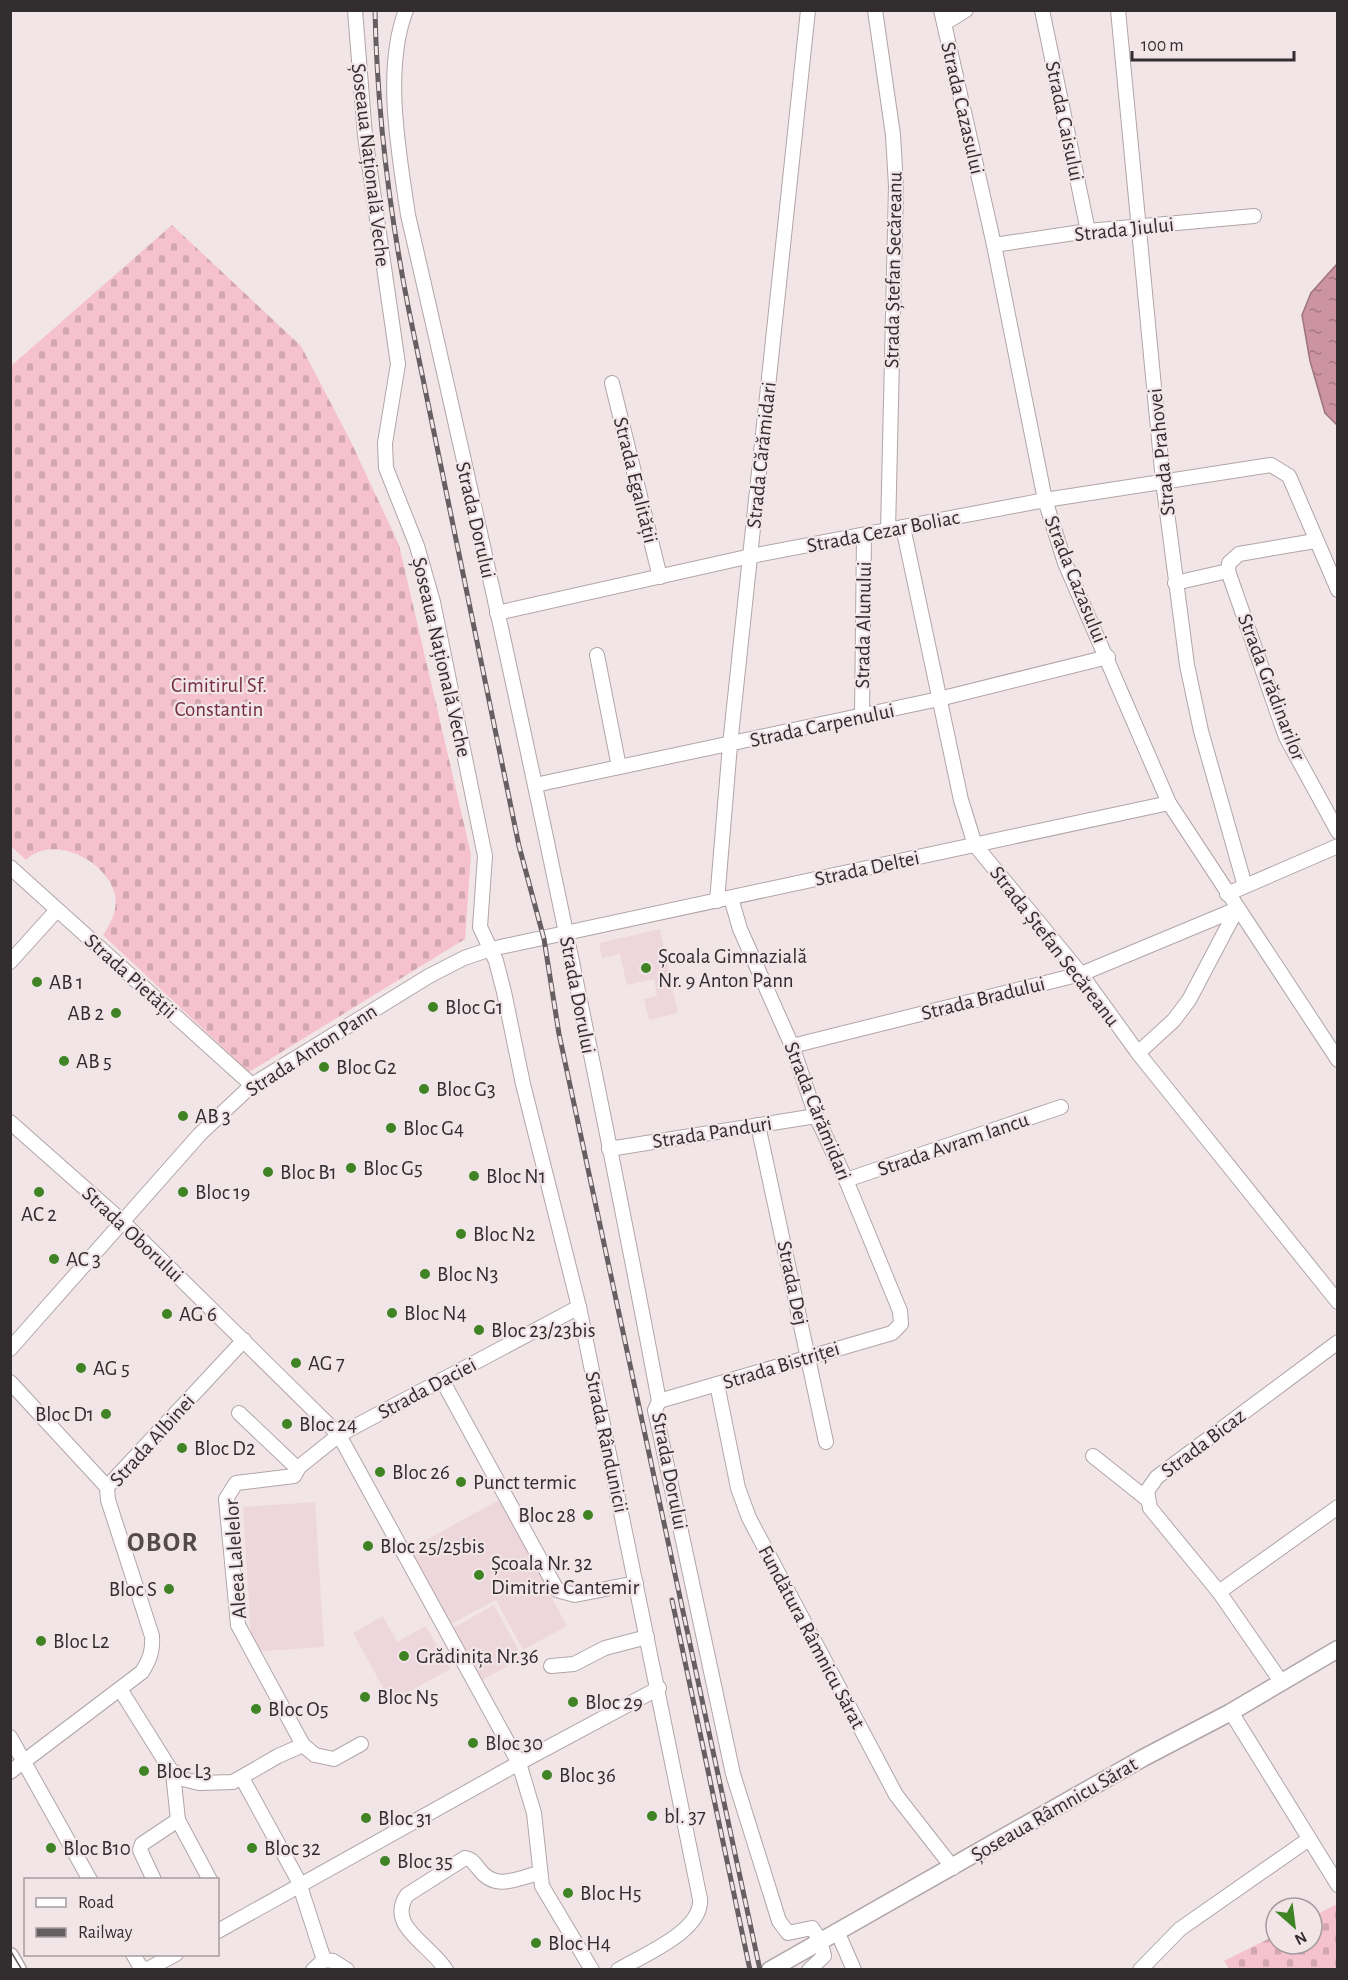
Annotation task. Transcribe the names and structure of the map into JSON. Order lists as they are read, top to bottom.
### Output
{
  "streets": {
    "main road": ["Șoseaua Râmnicu Sărat"],
    "street": [
      "Strada Cazasului",
      "Strada Caisului",
      "Șoseaua Națională Veche",
      "Strada Jiului",
      "Strada Ștefan Secăreanu",
      "Strada Prahovei",
      "Strada Cărămidari",
      "Strada Egalității",
      "Strada Dorului",
      "Strada Cezar Boliac",
      "Strada Alunului",
      "Strada Grădinarilor",
      "Strada Carpenului",
      "Strada Deltei",
      "Strada Pietății",
      "Strada Bradului",
      "Strada Anton Pann",
      "Strada Panduri",
      "Strada Avram Iancu",
      "Strada Oborului",
      "Strada Dej",
      "Strada Bistriței",
      "Strada Daciei",
      "Strada Albinei",
      "Strada Rândunicii",
      "Strada Bicaz",
      "Aleea Lalelelor",
      "Fundătura Râmnicu Sărat"
    ]
  },
  "crossings": [
    ["Strada Cazasului", "Strada Jiului"],
    ["Strada Cazasului", "Strada Cezar Boliac"],
    ["Strada Cazasului", "Strada Carpenului"],
    ["Strada Cazasului", "Strada Deltei"],
    ["Strada Cazasului", "Strada Bradului"],
    ["Strada Caisului", "Strada Jiului"],
    ["Șoseaua Națională Veche", "Strada Anton Pann"],
    ["Șoseaua Națională Veche", "Strada Rândunicii"],
    ["Strada Jiului", "Strada Prahovei"],
    ["Strada Ștefan Secăreanu", "Strada Cezar Boliac"],
    ["Strada Ștefan Secăreanu", "Strada Carpenului"],
    ["Strada Ștefan Secăreanu", "Strada Deltei"],
    ["Strada Ștefan Secăreanu", "Strada Bradului"],
    ["Strada Prahovei", "Strada Cezar Boliac"],
    ["Strada Cărămidari", "Strada Cezar Boliac"],
    ["Strada Cărămidari", "Strada Carpenului"],
    ["Strada Cărămidari", "Strada Deltei"],
    ["Strada Cărămidari", "Strada Bradului"],
    ["Strada Cărămidari", "Strada Panduri"],
    ["Strada Cărămidari", "Strada Avram Iancu"],
    ["Strada Cărămidari", "Strada Bistriței"],
    ["Strada Egalității", "Strada Cezar Boliac"],
    ["Strada Dorului", "Strada Cezar Boliac"],
    ["Strada Dorului", "Strada Carpenului"],
    ["Strada Dorului", "Strada Deltei"],
    ["Strada Dorului", "Strada Anton Pann"],
    ["Strada Dorului", "Strada Panduri"],
    ["Strada Dorului", "Strada Bistriței"],
    ["Strada Dorului", "Șoseaua Râmnicu Sărat"],
    ["Strada Cezar Boliac", "Strada Alunului"],
    ["Strada Alunului", "Strada Carpenului"],
    ["Strada Deltei", "Strada Anton Pann"],
    ["Strada Pietății", "Strada Anton Pann"],
    ["Strada Anton Pann", "Strada Oborului"],
    ["Strada Anton Pann", "Strada Rândunicii"],
    ["Strada Panduri", "Strada Dej"],
    ["Strada Oborului", "Strada Daciei"],
    ["Strada Oborului", "Strada Albinei"],
    ["Strada Oborului", "Aleea Lalelelor"],
    ["Strada Dej", "Strada Bistriței"],
    ["Strada Bistriței", "Fundătura Râmnicu Sărat"],
    ["Strada Daciei", "Strada Rândunicii"],
    ["Strada Daciei", "Aleea Lalelelor"],
    ["Strada Bicaz", "Șoseaua Râmnicu Sărat"],
    ["Fundătura Râmnicu Sărat", "Șoseaua Râmnicu Sărat"]
  ],
  "districts": ["OBOR"],
  "parks": ["Cimitirul Sf. Constantin"],
  "places": [
    "Școala Gimnazială Nr. 9 Anton Pann",
    "AB 1",
    "Bloc G1",
    "AB 2",
    "AB 5",
    "Bloc G2",
    "Bloc G3",
    "AB 3",
    "Bloc G4",
    "Bloc G5",
    "Bloc B1",
    "Bloc N1",
    "AC 2",
    "Bloc 19",
    "Bloc N2",
    "AC 3",
    "Bloc N3",
    "Bloc N4",
    "AG 6",
    "Bloc 23/23bis",
    "AG 7",
    "AG 5",
    "Bloc D1",
    "Bloc 24",
    "Bloc D2",
    "Bloc 26",
    "Punct termic",
    "Bloc 28",
    "Bloc 25/25bis",
    "Școala Nr. 32 Dimitrie Cantemir",
    "Bloc S",
    "Bloc L2",
    "Grădinița Nr.36",
    "Bloc N5",
    "Bloc 29",
    "Bloc O5",
    "Bloc 30",
    "Bloc L3",
    "Bloc 36",
    "bl. 37",
    "Bloc 31",
    "Bloc B10",
    "Bloc 32",
    "Bloc 35",
    "Bloc H5",
    "Bloc H4"
  ],
  "legend": ["Road", "Railway"],
  "scale_bar": "100 m",
  "north": "bottom right"
}
